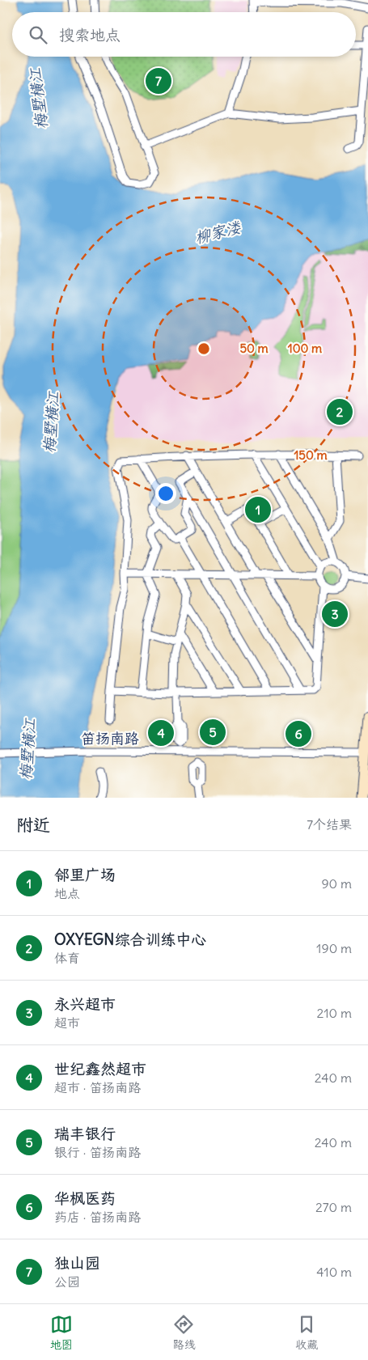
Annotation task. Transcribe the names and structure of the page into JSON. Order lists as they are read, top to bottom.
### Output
{
  "streets": {
    "street": ["笛扬南路"]
  },
  "water": ["梅墅横江", "柳家溇"],
  "page": {
    "search": "搜索地点",
    "pins": [
      "7",
      "2",
      "1",
      "3",
      "5",
      "4",
      "6"
    ],
    "heading": ["附近", "7个结果"],
    "list": [
      {
        "mark": "1",
        "name": "邻里广场",
        "note": "地点",
        "value": "90 m"
      },
      {
        "mark": "2",
        "name": "OXYEGN综合训练中心",
        "note": "体育",
        "value": "190 m"
      },
      {
        "mark": "3",
        "name": "永兴超市",
        "note": "超市",
        "value": "210 m"
      },
      {
        "mark": "4",
        "name": "世纪鑫然超市",
        "note": "超市 · 笛扬南路",
        "value": "240 m"
      },
      {
        "mark": "5",
        "name": "瑞丰银行",
        "note": "银行 · 笛扬南路",
        "value": "240 m"
      },
      {
        "mark": "6",
        "name": "华枫医药",
        "note": "药店 · 笛扬南路",
        "value": "270 m"
      },
      {
        "mark": "7",
        "name": "独山园",
        "note": "公园",
        "value": "410 m"
      }
    ],
    "nav": ["地图", "路线", "收藏"]
  },
  "rings": ["50 m", "100 m", "150 m"]
}
